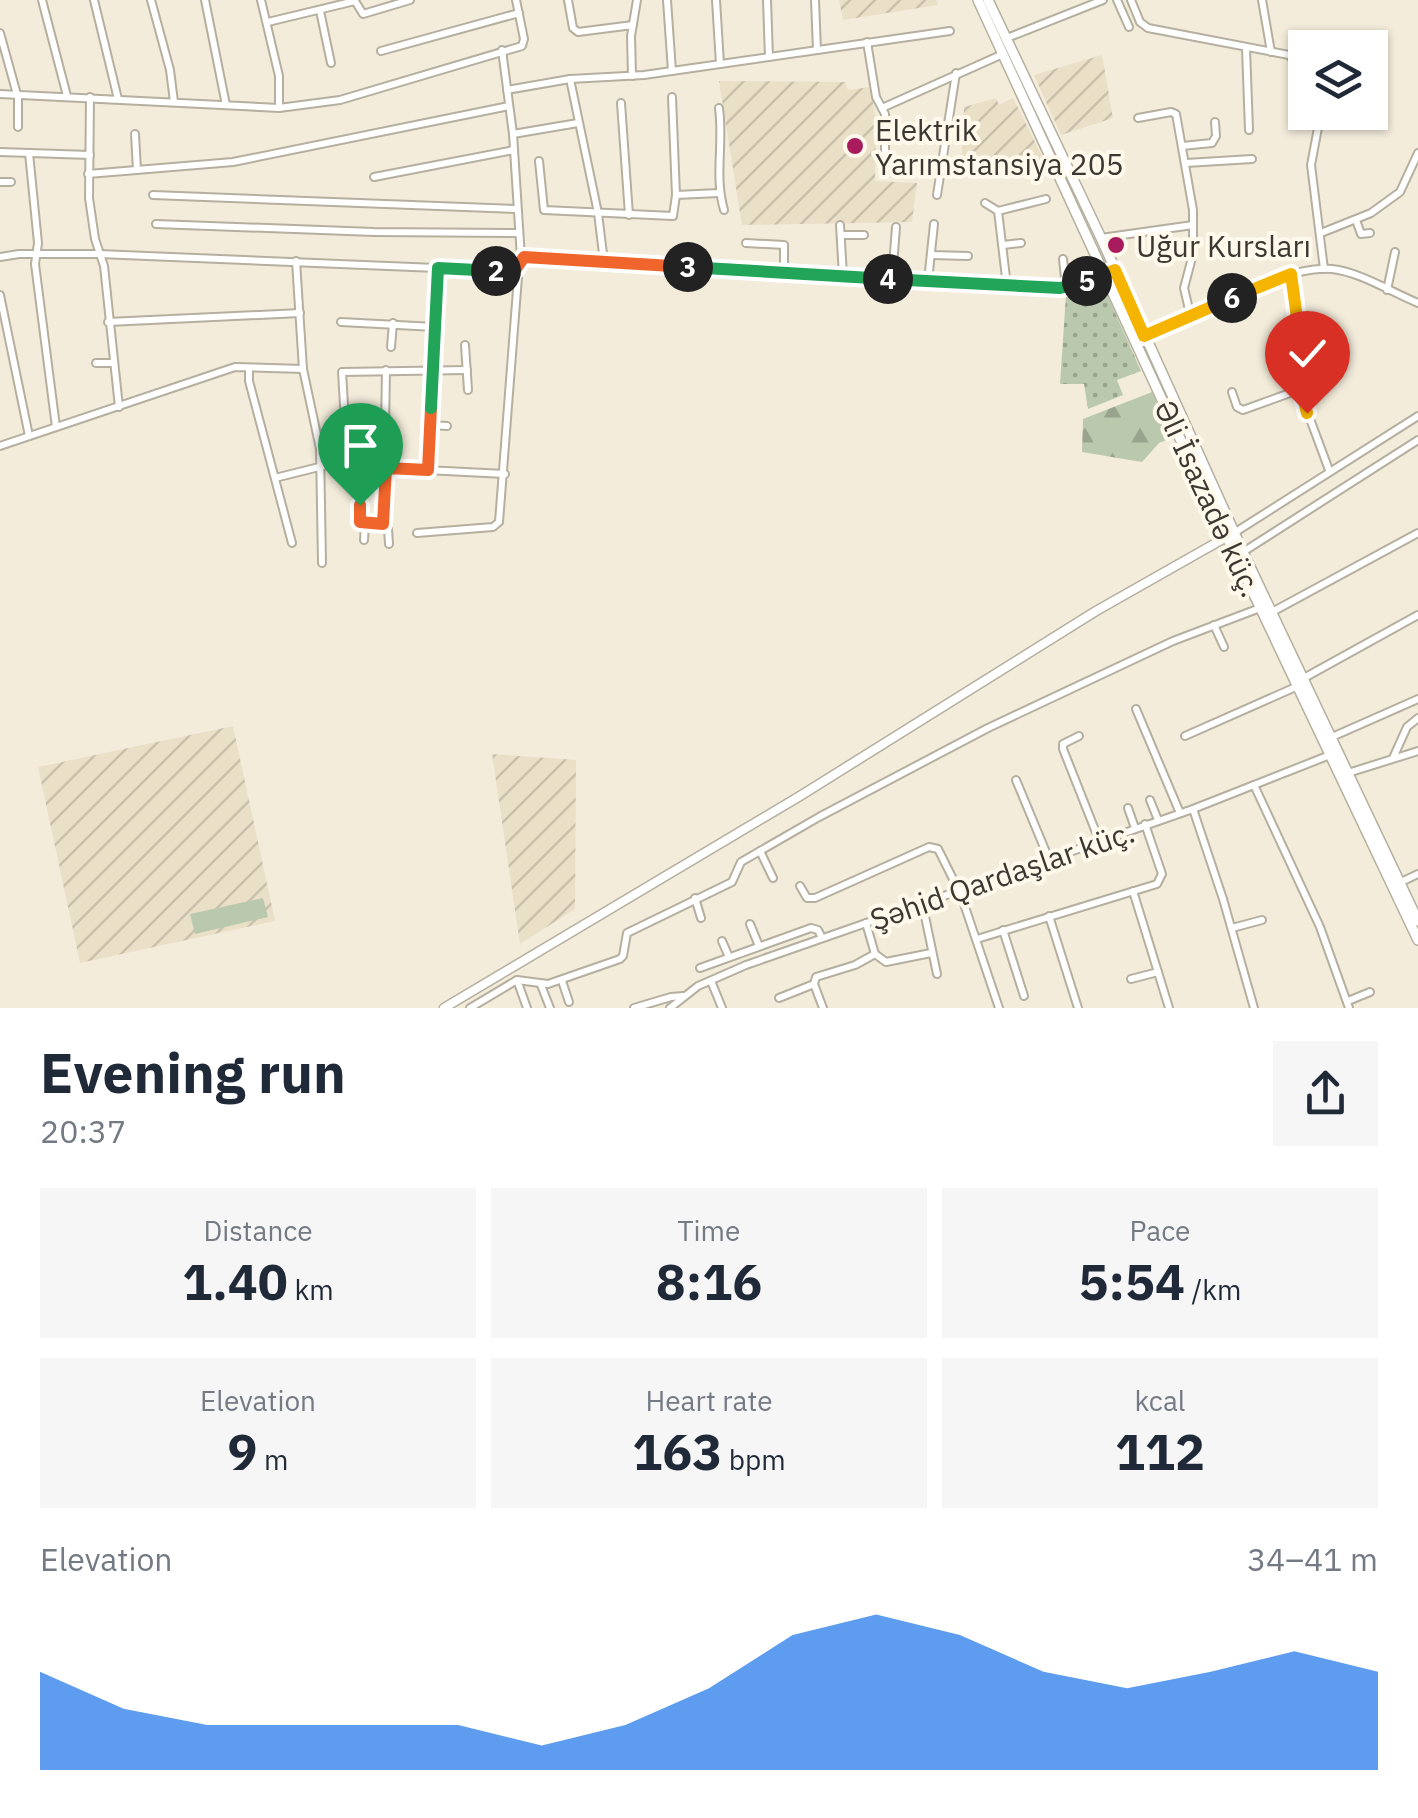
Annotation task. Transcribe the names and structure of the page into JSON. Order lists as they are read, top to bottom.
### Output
{
  "streets": {
    "main road": ["Əli İsazadə küç."],
    "street": ["Şəhid Qardaşlar küç."]
  },
  "crossings": [
    ["Əli İsazadə küç.", "Şəhid Qardaşlar küç."]
  ],
  "places": ["Elektrik Yarımstansiya 205", "Uğur Kursları"],
  "page": {
    "pins": [
      "3",
      "2",
      "4",
      "5",
      "6"
    ],
    "heading": ["Evening run", "20:37"],
    "stats": [
      ["Distance", "1.40 km"],
      ["Time", "8:16"],
      ["Pace", "5:54 /km"],
      ["Elevation", "9 m"],
      ["Heart rate", "163 bpm"],
      ["kcal", "112"]
    ],
    "chart": ["Elevation", "34–41 m"]
  }
}
